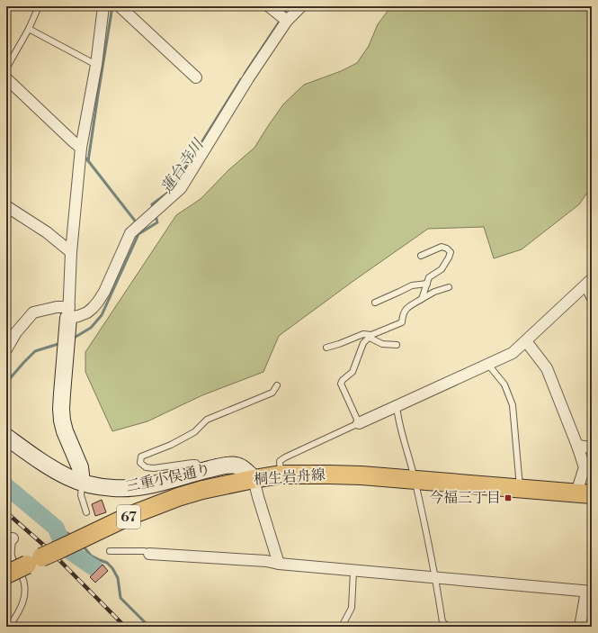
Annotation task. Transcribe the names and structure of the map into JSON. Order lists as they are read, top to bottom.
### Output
{
  "streets": {
    "main road": ["桐生岩舟線", "三重小俣通り", "67"]
  },
  "crossings": [
    ["桐生岩舟線", "三重小俣通り"]
  ],
  "water": ["蓮台寺川"],
  "places": {
    "transit": ["今福三丁目"]
  }
}
